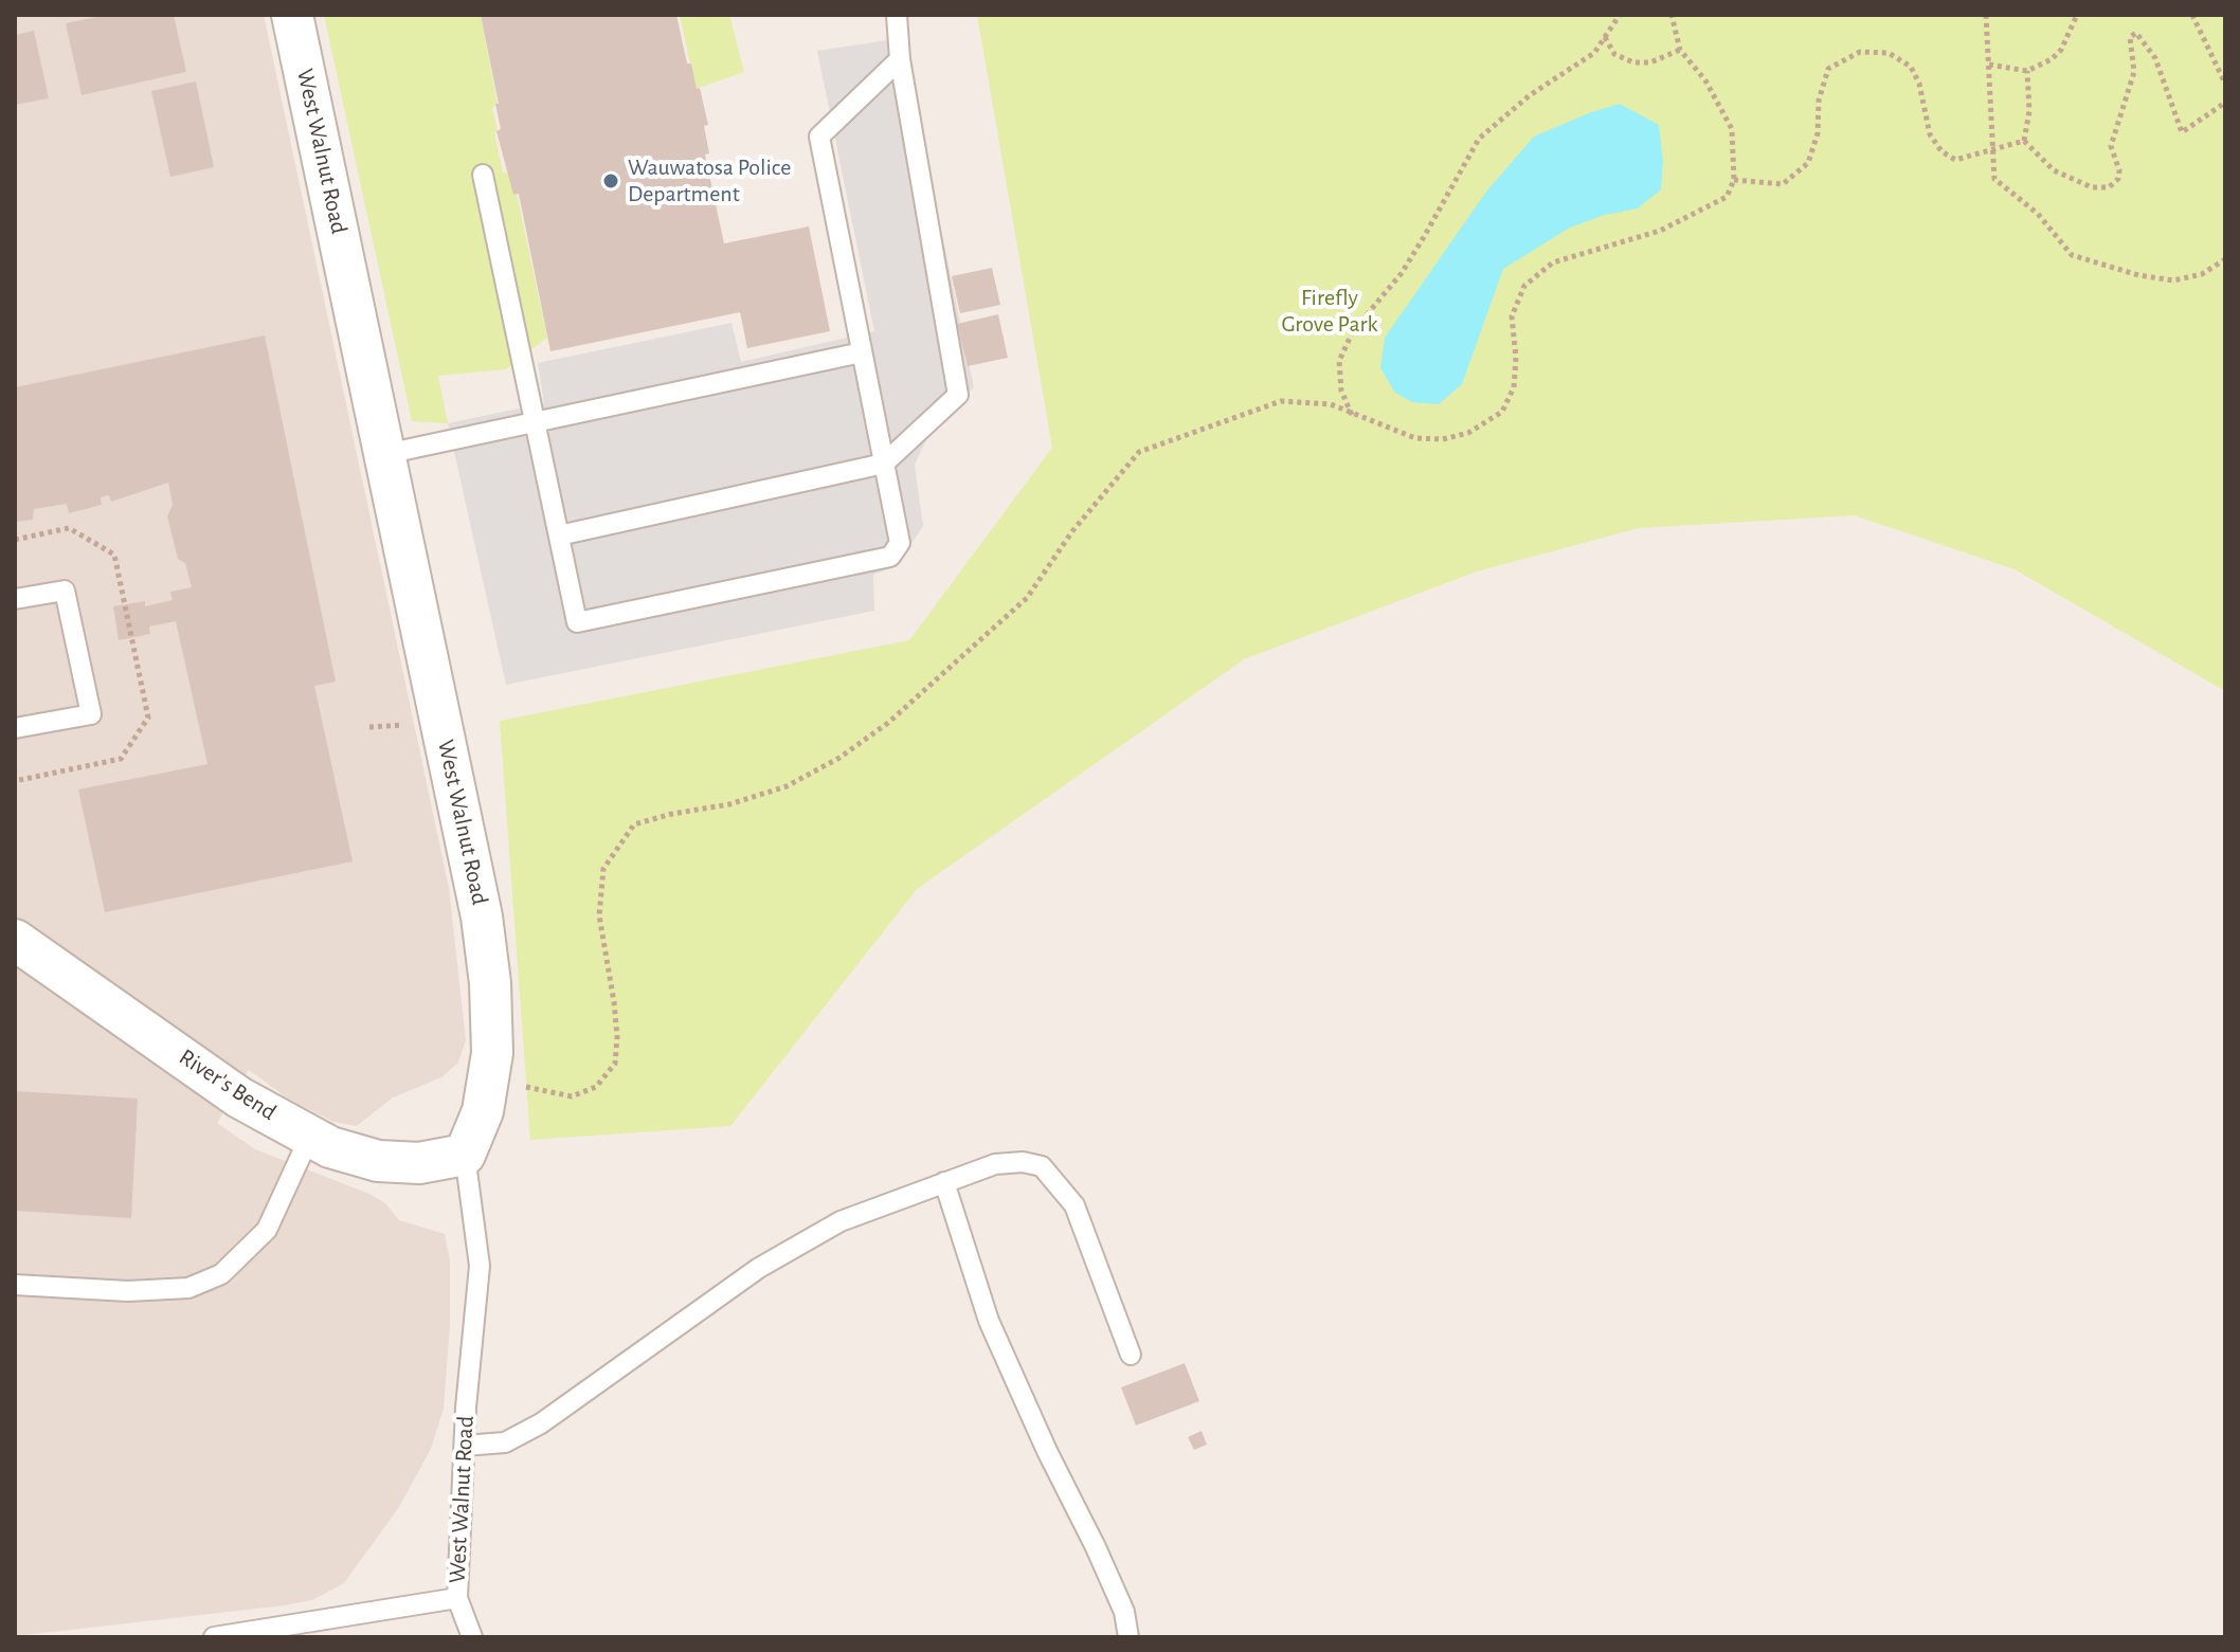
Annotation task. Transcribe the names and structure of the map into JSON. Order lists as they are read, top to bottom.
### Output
{
  "streets": {
    "street": ["West Walnut Road", "River's Bend"]
  },
  "crossings": [
    ["West Walnut Road", "River's Bend"]
  ],
  "parks": ["Firefly Grove Park"],
  "places": ["Wauwatosa Police Department"]
}
